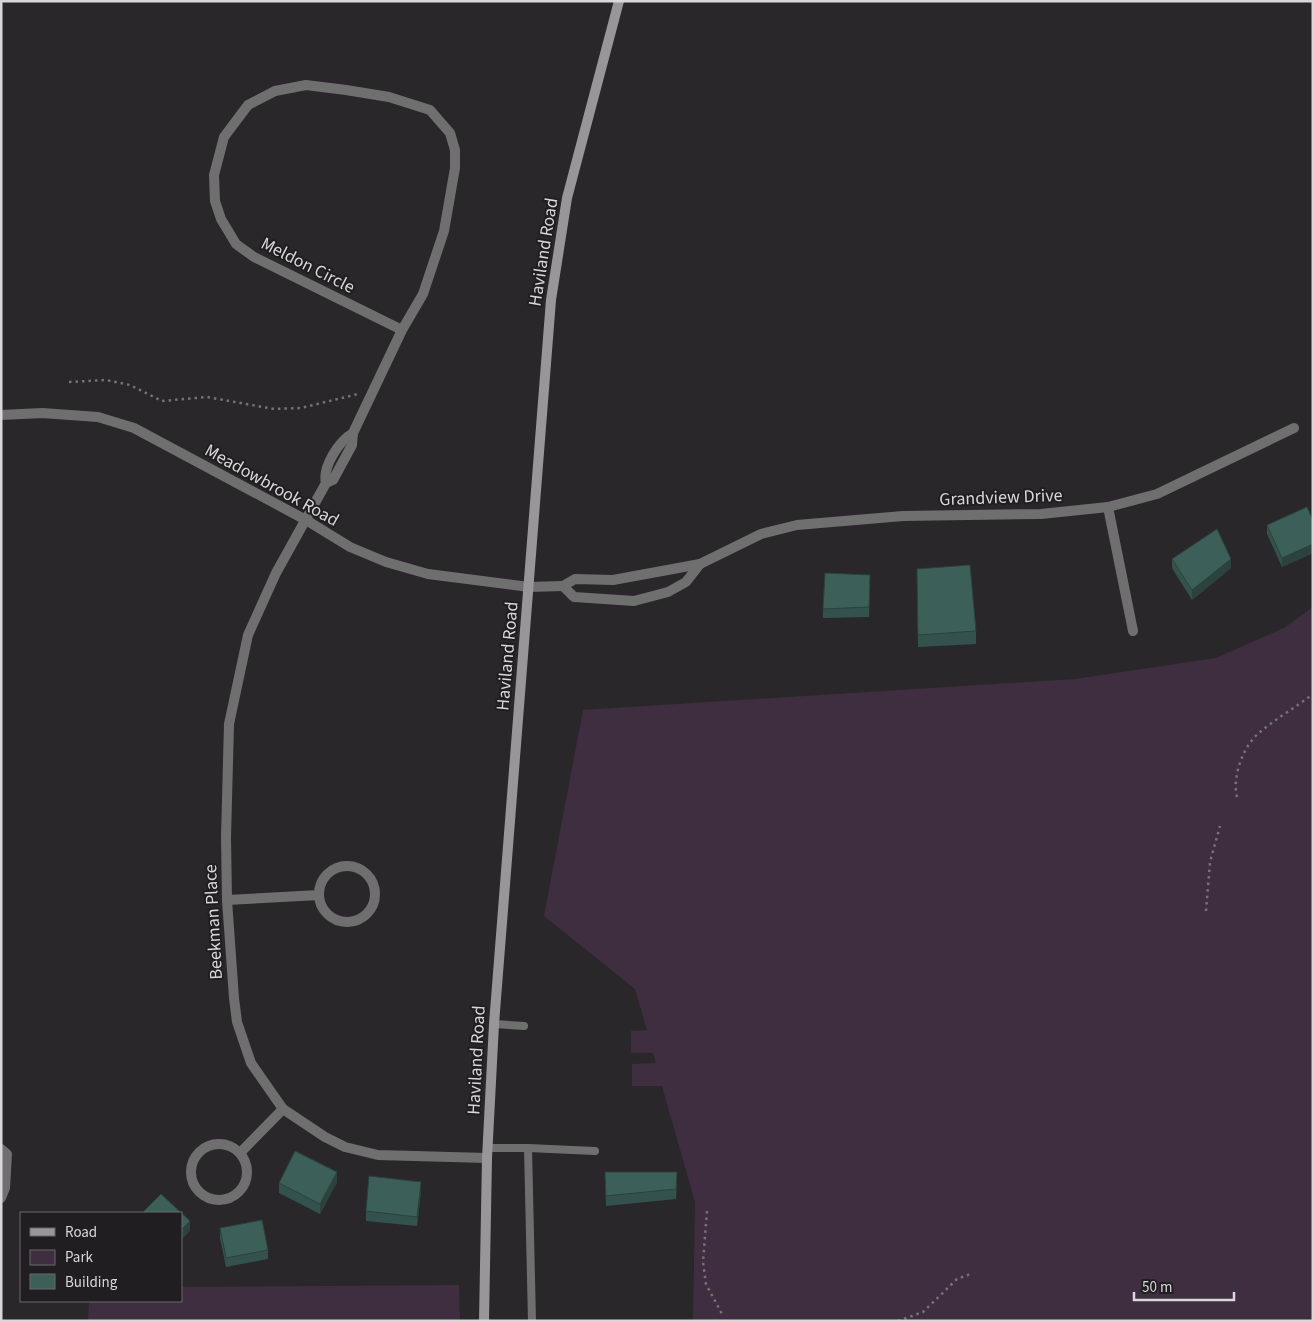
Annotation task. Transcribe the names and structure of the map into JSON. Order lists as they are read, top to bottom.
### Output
{
  "streets": {
    "street": [
      "Haviland Road",
      "Meldon Circle",
      "Meadowbrook Road",
      "Grandview Drive",
      "Beekman Place"
    ]
  },
  "crossings": [
    ["Haviland Road", "Meadowbrook Road"],
    ["Haviland Road", "Beekman Place"],
    ["Meldon Circle", "Meadowbrook Road"],
    ["Meldon Circle", "Beekman Place"],
    ["Meadowbrook Road", "Grandview Drive"],
    ["Meadowbrook Road", "Beekman Place"]
  ],
  "legend": ["Road", "Park", "Building"],
  "scale_bar": "50 m"
}
